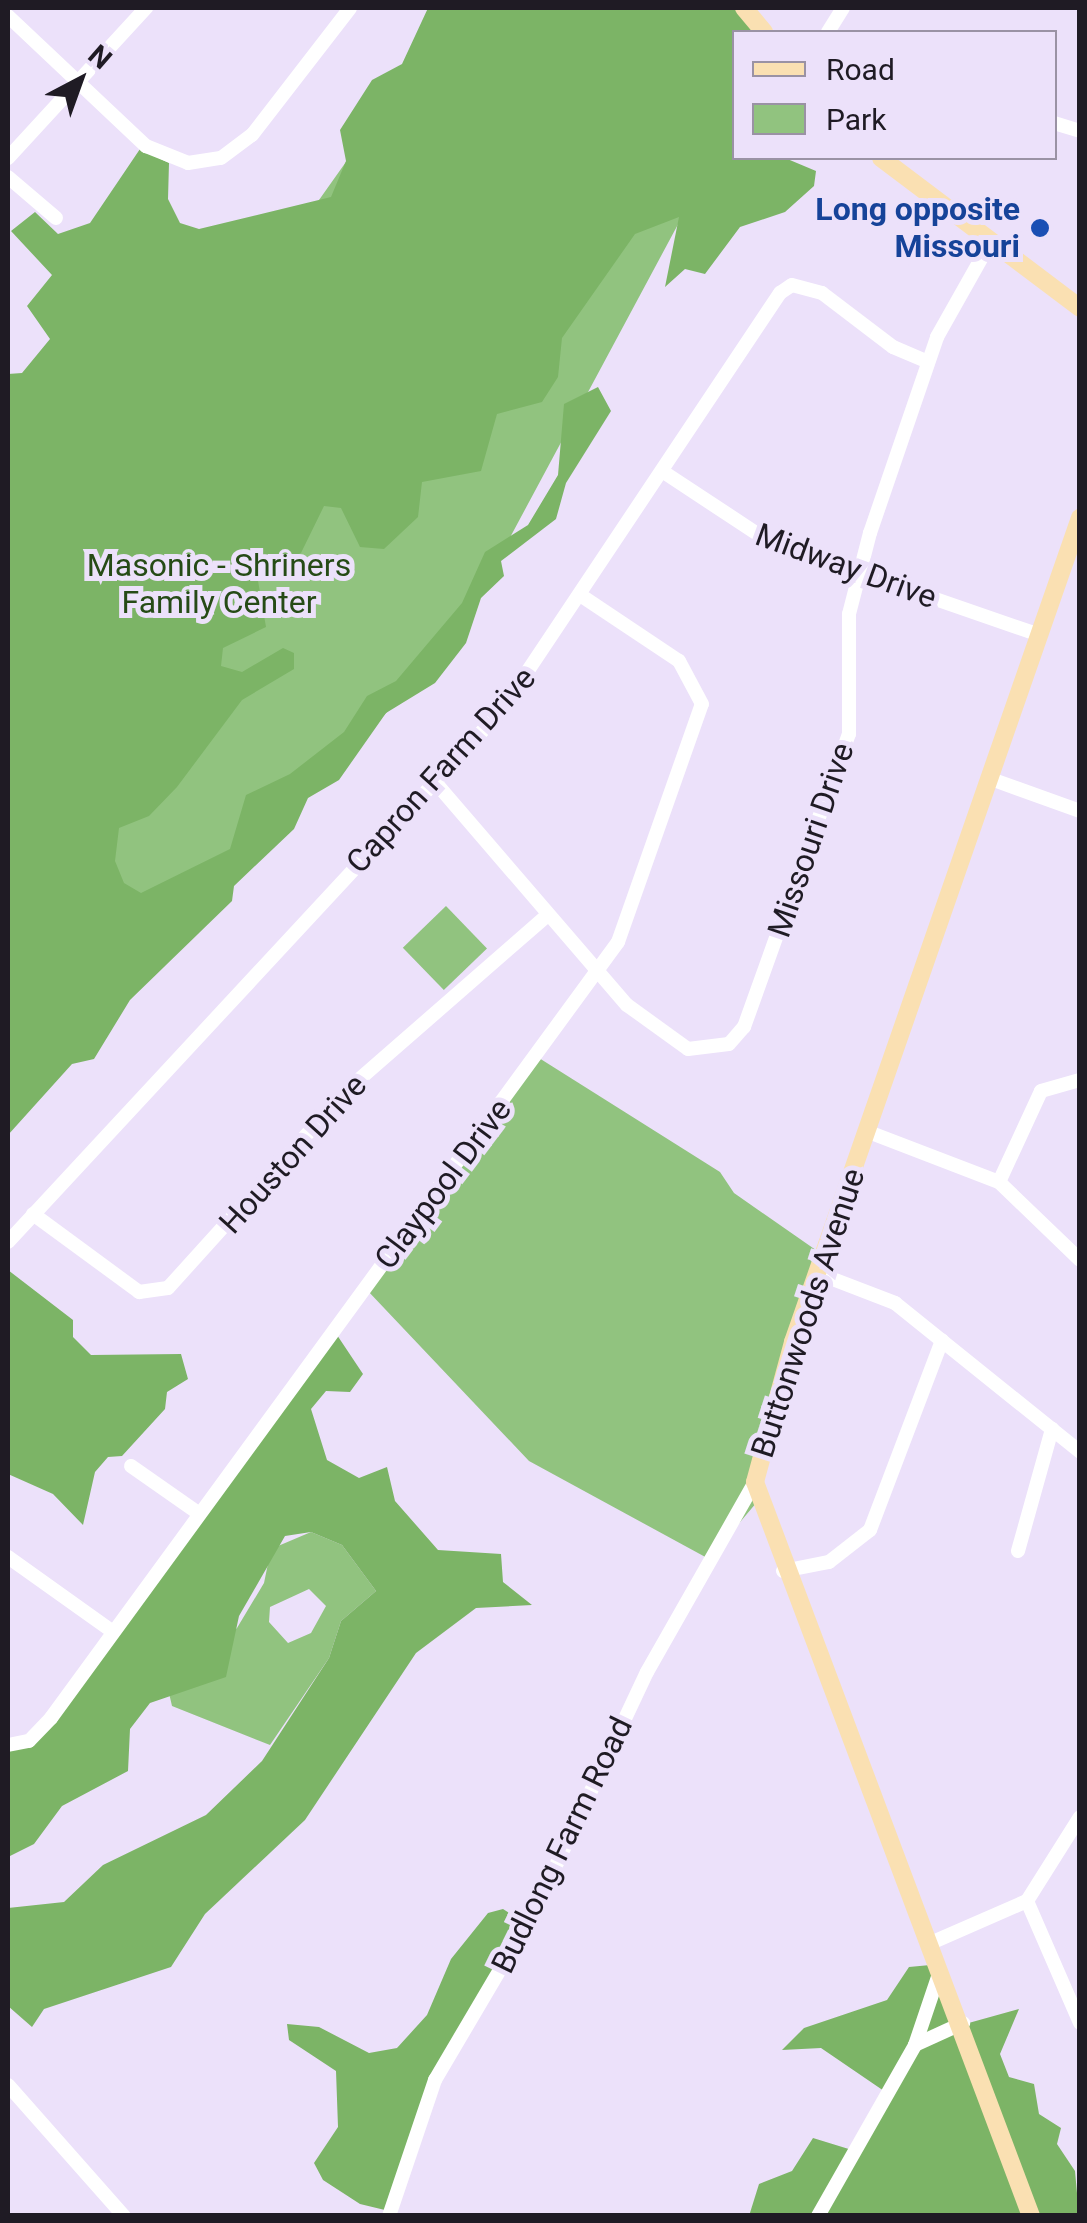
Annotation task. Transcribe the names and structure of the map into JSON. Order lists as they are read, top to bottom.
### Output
{
  "streets": {
    "street": [
      "Midway Drive",
      "Capron Farm Drive",
      "Missouri Drive",
      "Houston Drive",
      "Claypool Drive",
      "Buttonwoods Avenue",
      "Budlong Farm Road"
    ]
  },
  "crossings": [
    ["Midway Drive", "Capron Farm Drive"],
    ["Midway Drive", "Missouri Drive"],
    ["Midway Drive", "Buttonwoods Avenue"],
    ["Capron Farm Drive", "Missouri Drive"],
    ["Capron Farm Drive", "Houston Drive"],
    ["Capron Farm Drive", "Claypool Drive"],
    ["Missouri Drive", "Houston Drive"],
    ["Missouri Drive", "Claypool Drive"],
    ["Buttonwoods Avenue", "Budlong Farm Road"]
  ],
  "parks": ["Masonic - Shriners Family Center"],
  "places": ["Long opposite Missouri"],
  "legend": ["Road", "Park"],
  "north": "top right"
}
